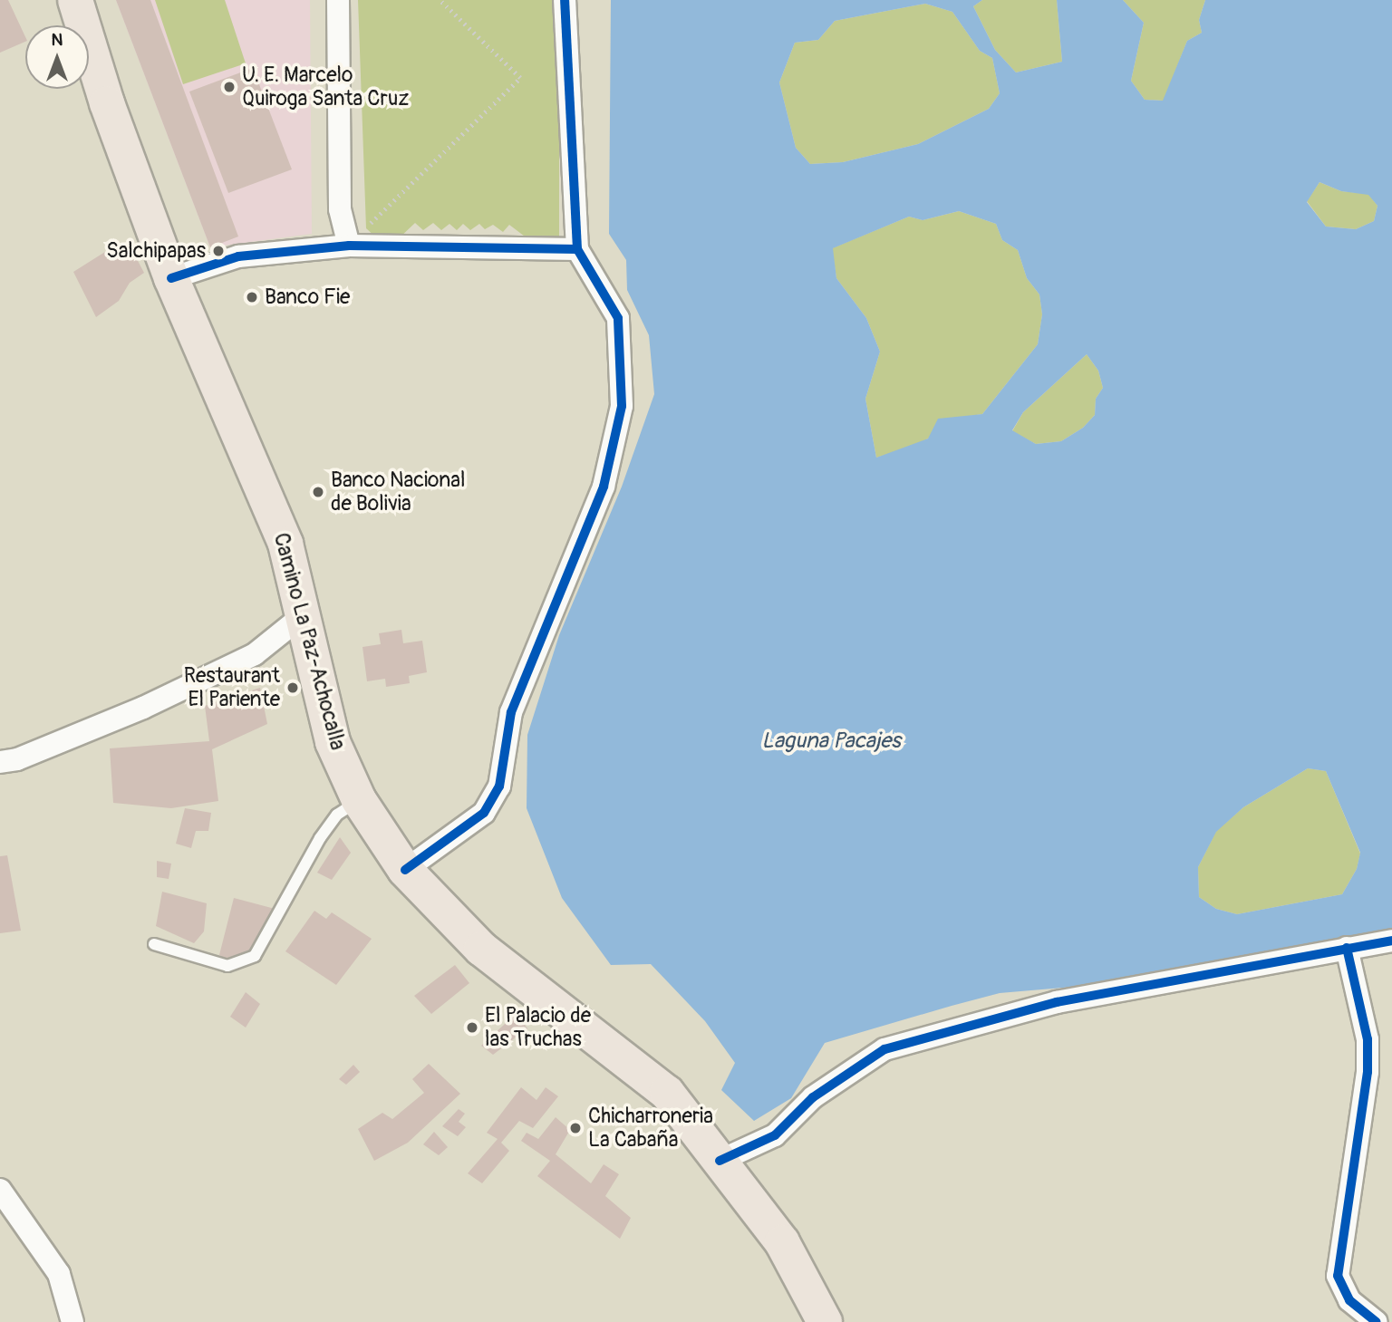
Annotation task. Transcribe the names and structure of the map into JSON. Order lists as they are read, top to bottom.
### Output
{
  "streets": {
    "main road": ["Camino La Paz-Achocalla"]
  },
  "water": ["Laguna Pacajes"],
  "places": [
    "U. E. Marcelo Quiroga Santa Cruz",
    "Salchipapas",
    "Banco Fie",
    "Banco Nacional de Bolivia",
    "Restaurant El Pariente",
    "El Palacio de las Truchas",
    "Chicharroneria La Cabaña"
  ],
  "north": "top"
}
